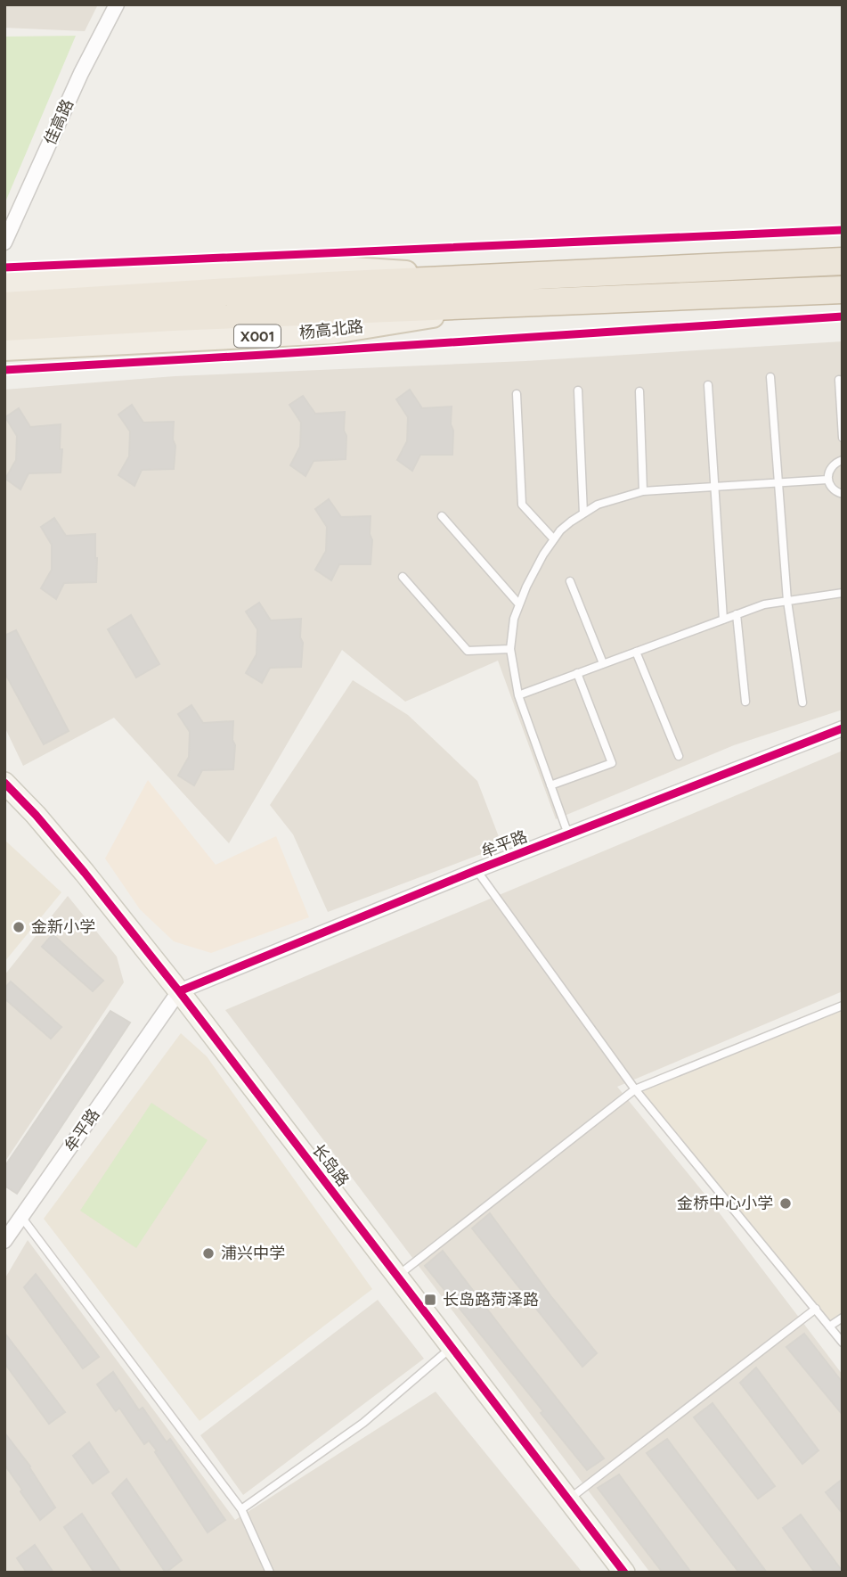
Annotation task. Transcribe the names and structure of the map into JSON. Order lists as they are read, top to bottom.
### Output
{
  "streets": {
    "highway": ["杨高北路", "X001"],
    "street": ["佳高路", "牟平路", "长岛路"]
  },
  "crossings": [
    ["牟平路", "长岛路"]
  ],
  "places": {
    "other": ["金新小学", "金桥中心小学", "浦兴中学"],
    "transit": ["长岛路菏泽路"]
  }
}
